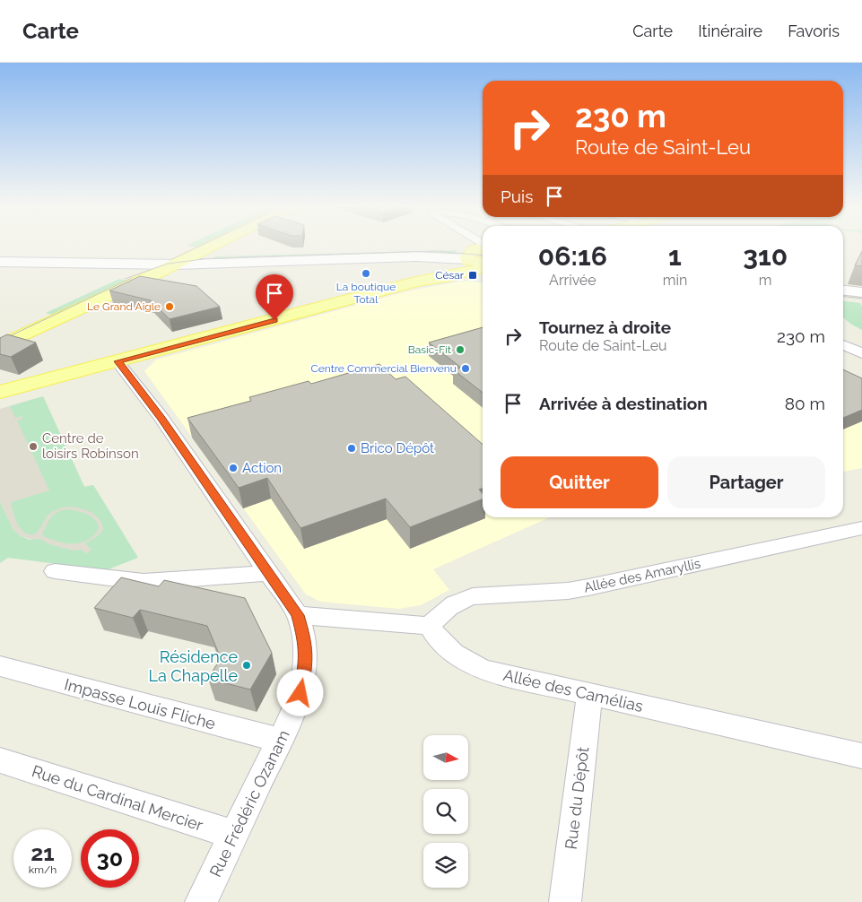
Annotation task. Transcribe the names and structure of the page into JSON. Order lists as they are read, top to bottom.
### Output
{
  "streets": {
    "street": [
      "Allée des Amaryllis",
      "Allée des Camélias",
      "Impasse Louis Fliche",
      "Rue du Cardinal Mercier",
      "Rue du Dépôt",
      "Rue Frédéric Ozanam"
    ]
  },
  "crossings": [
    ["Allée des Amaryllis", "Allée des Camélias"],
    ["Allée des Camélias", "Rue du Dépôt"],
    ["Impasse Louis Fliche", "Rue Frédéric Ozanam"],
    ["Rue du Cardinal Mercier", "Rue Frédéric Ozanam"]
  ],
  "places": {
    "other": [
      "La boutique Total",
      "Le Grand Aigle",
      "Basic-Fit",
      "Centre Commercial Bienvenu",
      "Centre de loisirs Robinson",
      "Brico Dépôt",
      "Action",
      "Résidence La Chapelle"
    ],
    "transit": ["César"]
  },
  "north": "right",
  "page": {
    "header": "Carte",
    "nav": ["Carte", "Itinéraire", "Favoris"],
    "turn": ["230 m", "Route de Saint-Leu"],
    "then": "Puis",
    "eta": [
      "06:16",
      "Arrivée",
      "1",
      "min",
      "310",
      "m"
    ],
    "list": [
      {
        "name": "Tournez à droite",
        "note": "Route de Saint-Leu",
        "value": "230 m"
      },
      {
        "name": "Arrivée à destination",
        "value": "80 m"
      }
    ],
    "buttons": ["Quitter", "Partager"],
    "speed": "21 km/h",
    "limit": "30"
  }
}
